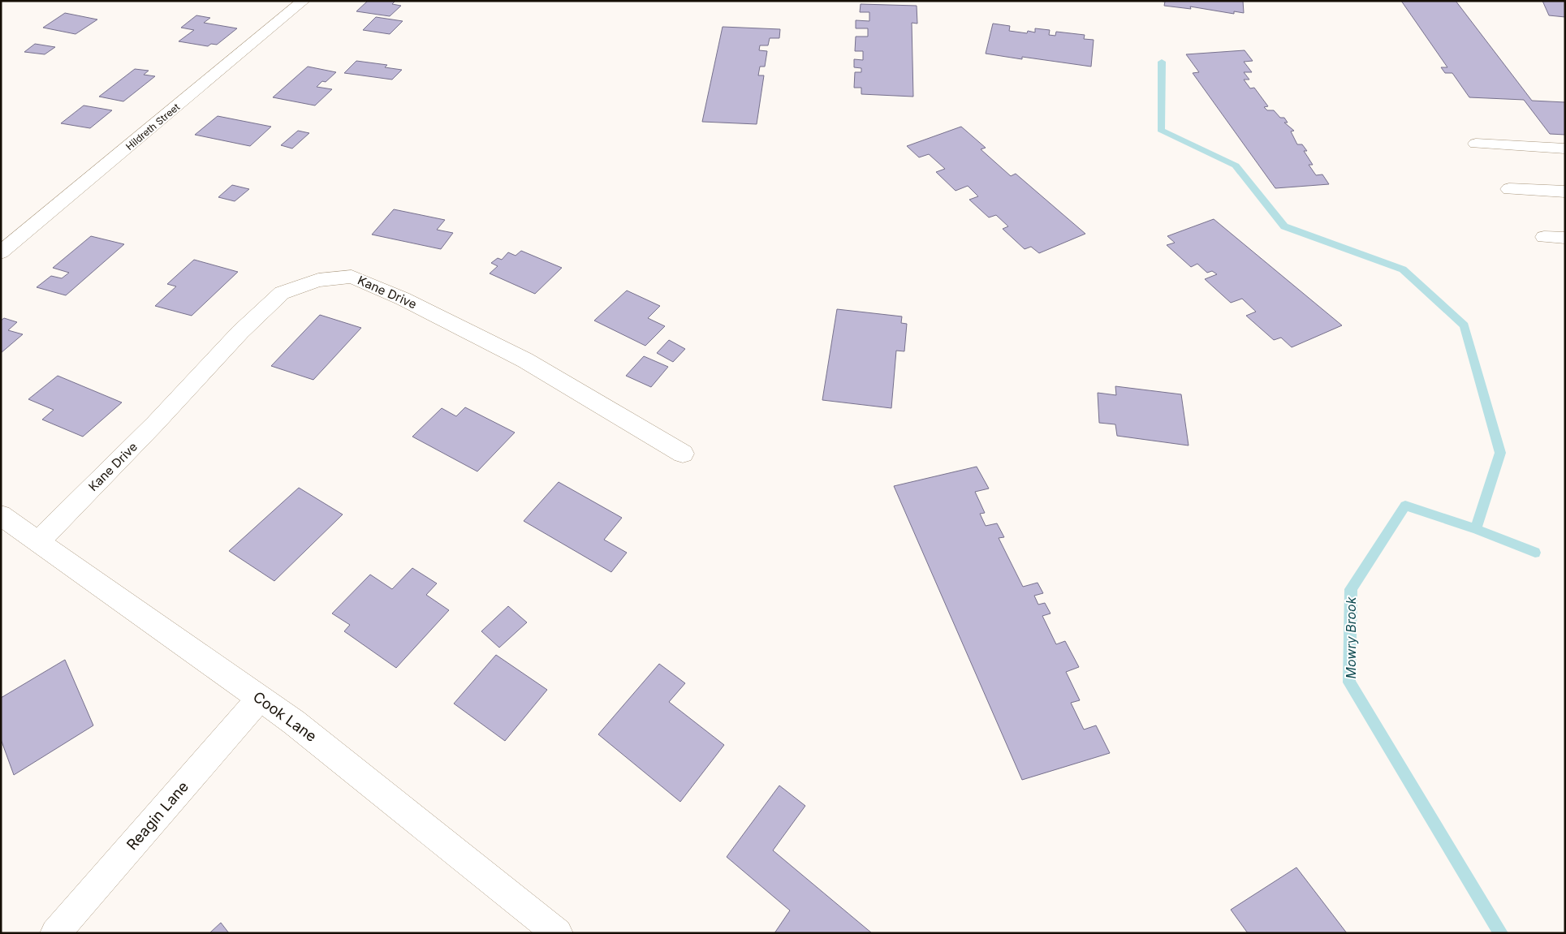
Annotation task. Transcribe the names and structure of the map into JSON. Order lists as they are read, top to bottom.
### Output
{
  "streets": {
    "street": [
      "Hildreth Street",
      "Kane Drive",
      "Cook Lane",
      "Reagin Lane"
    ]
  },
  "crossings": [
    ["Kane Drive", "Cook Lane"],
    ["Cook Lane", "Reagin Lane"]
  ],
  "water": ["Mowry Brook"]
}
